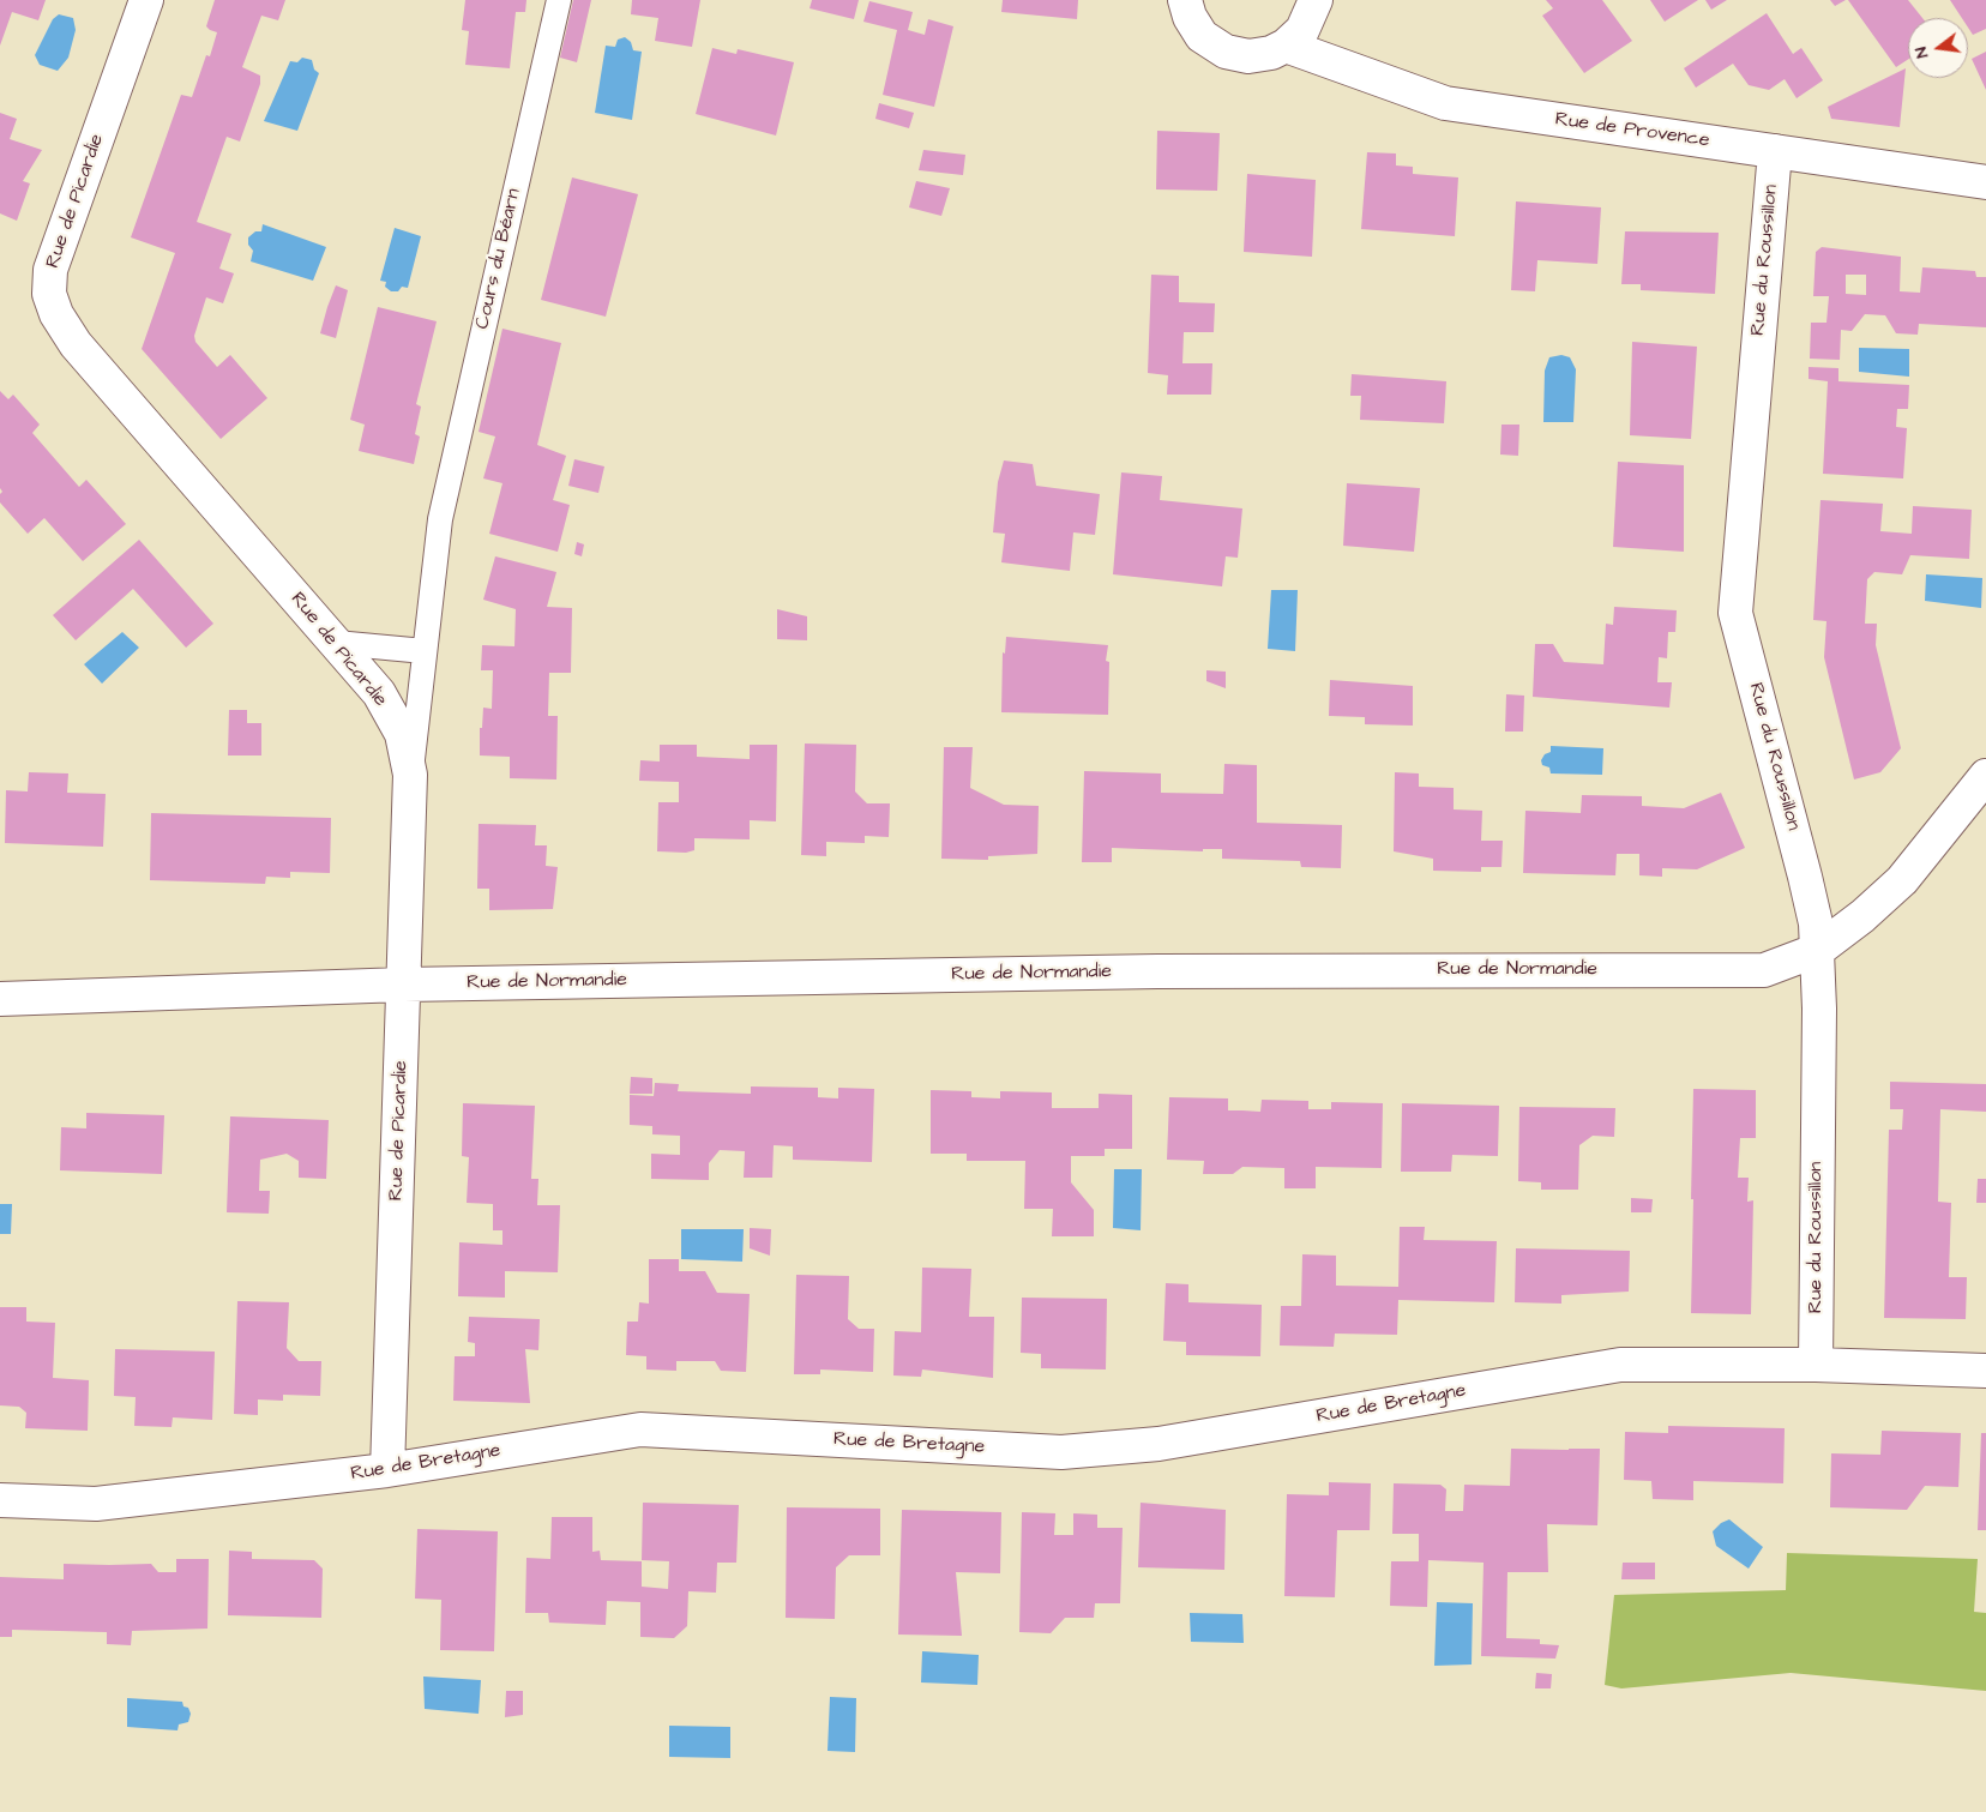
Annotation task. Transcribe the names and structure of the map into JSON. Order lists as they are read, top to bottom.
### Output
{
  "streets": {
    "street": [
      "Rue de Provence",
      "Rue de Picardie",
      "Rue du Roussillon",
      "Rue de Normandie",
      "Rue de Bretagne"
    ],
    "lane": ["Cours du Béarn"]
  },
  "crossings": [
    ["Rue de Provence", "Rue du Roussillon"],
    ["Rue de Picardie", "Cours du Béarn"],
    ["Rue de Picardie", "Rue de Normandie"],
    ["Rue de Picardie", "Rue de Bretagne"],
    ["Rue du Roussillon", "Rue de Normandie"],
    ["Rue du Roussillon", "Rue de Bretagne"]
  ],
  "north": "left"
}
